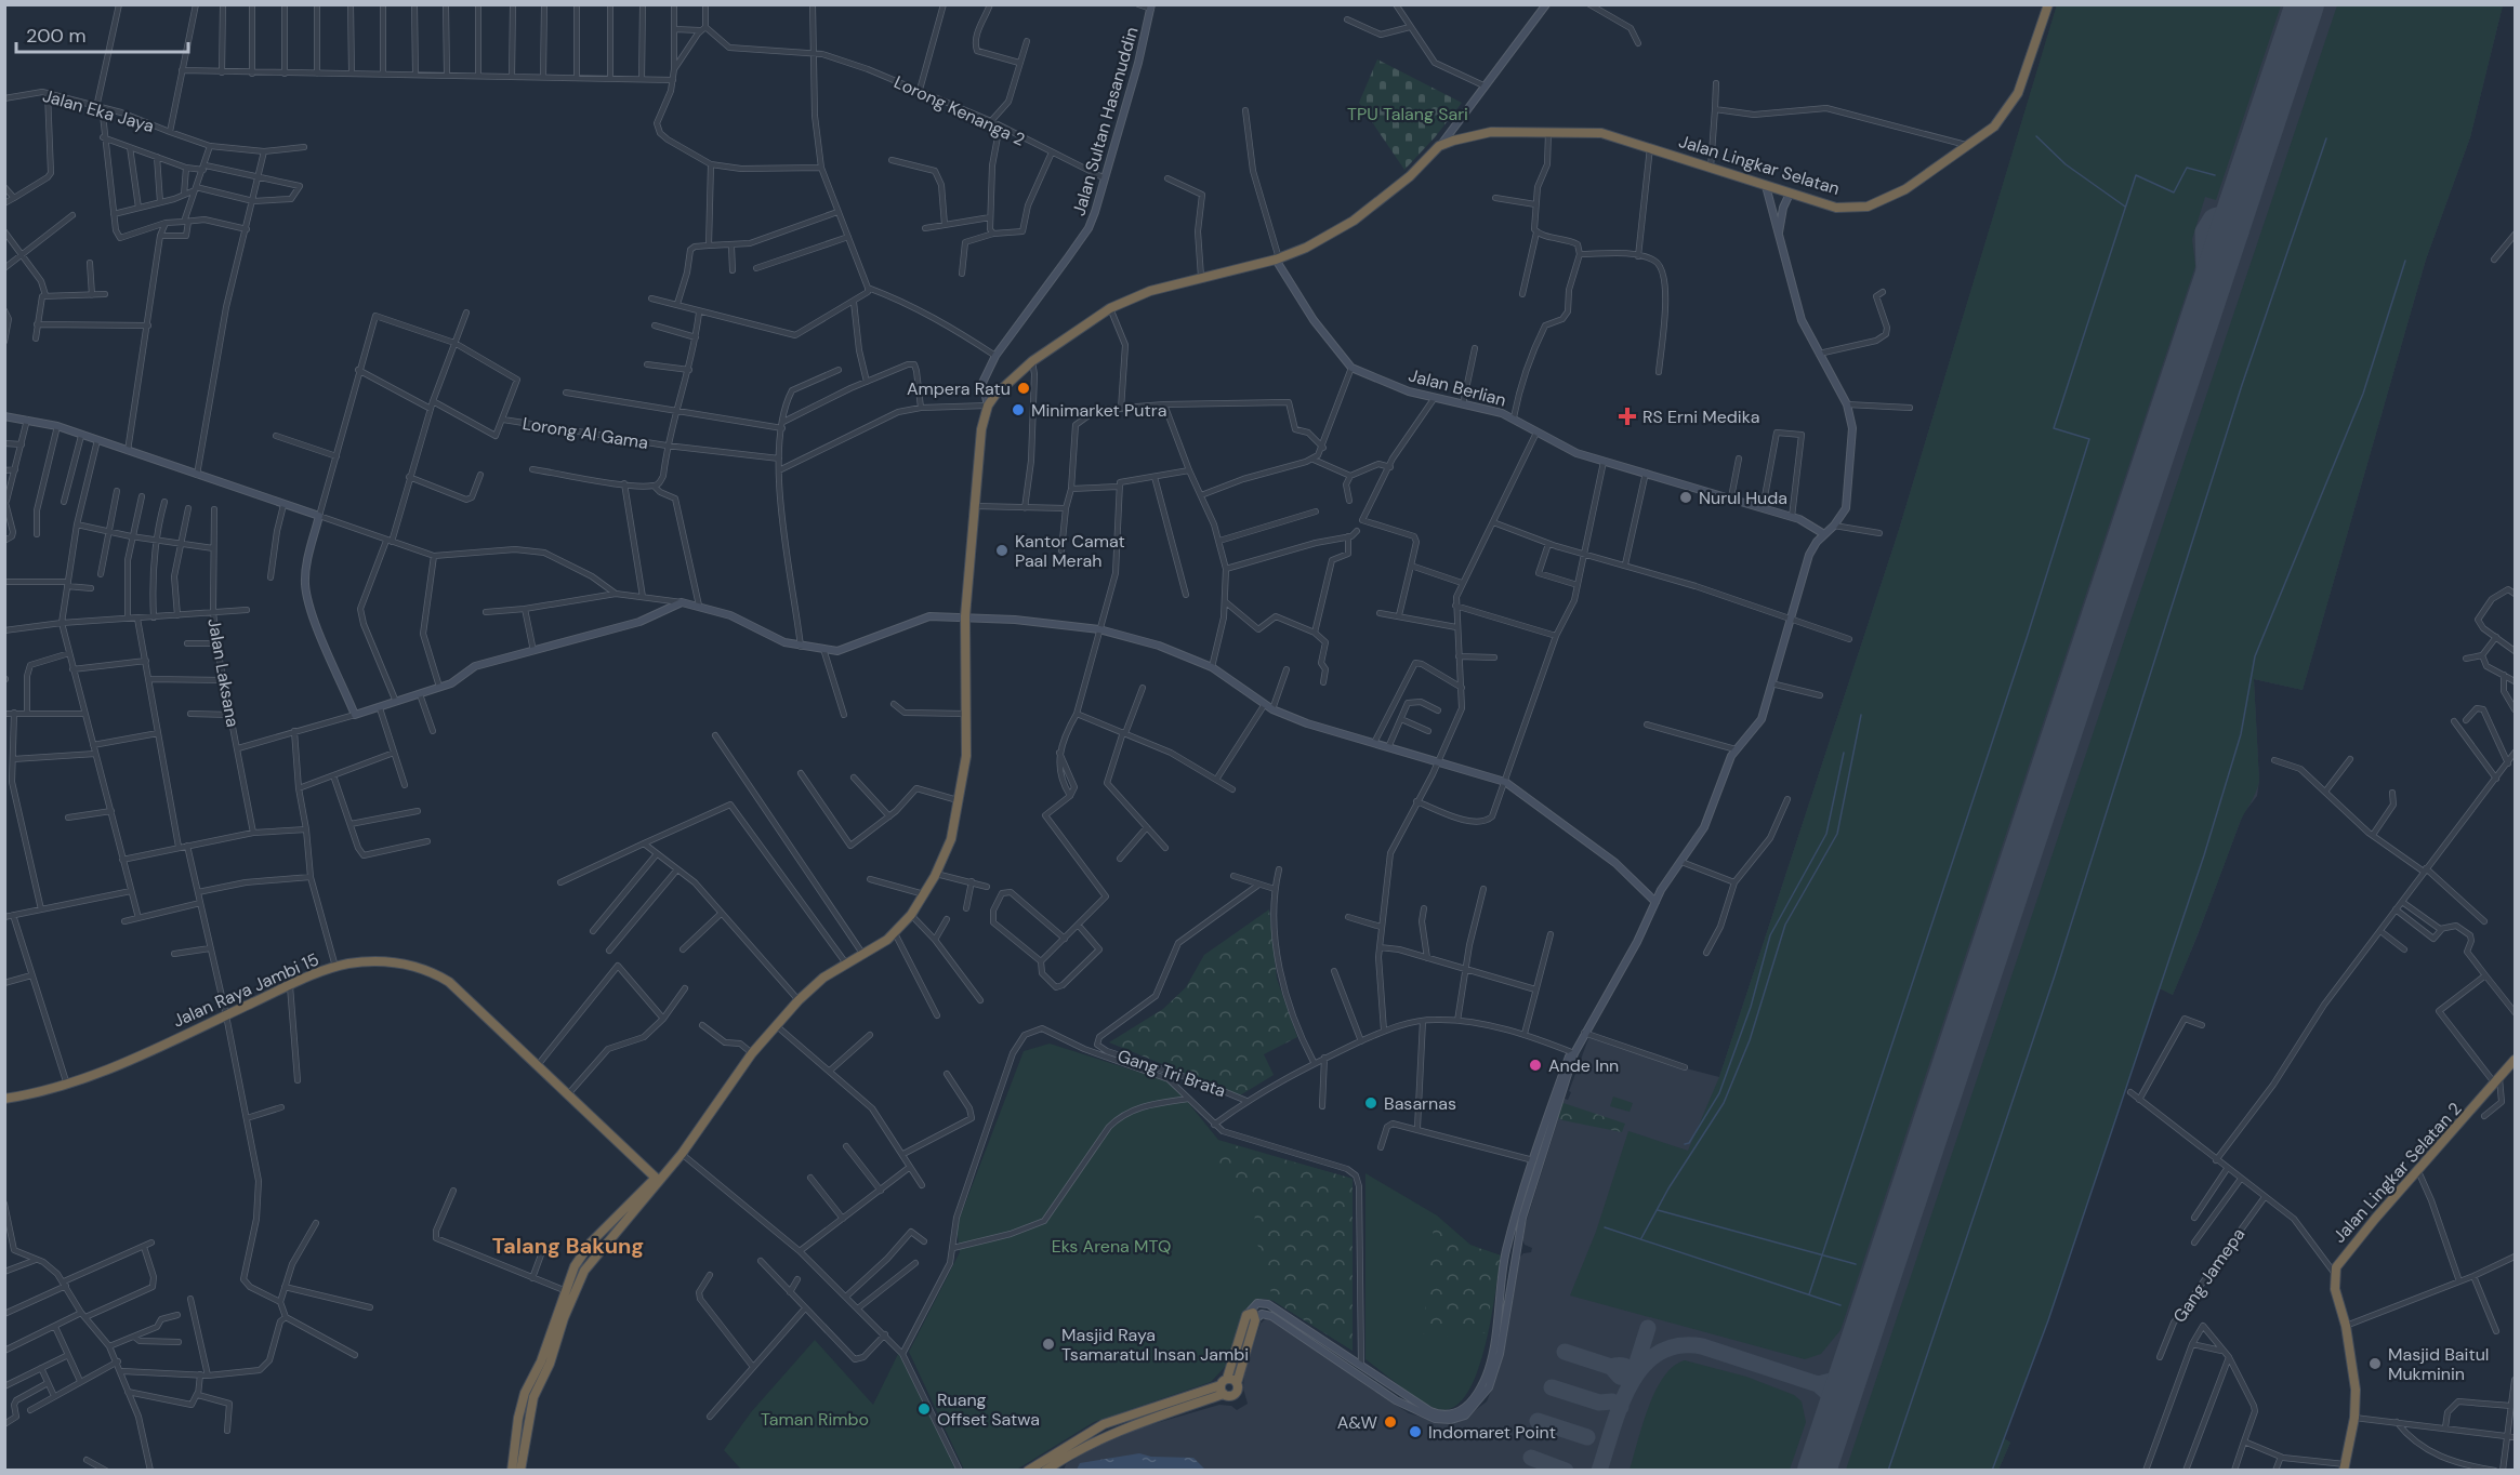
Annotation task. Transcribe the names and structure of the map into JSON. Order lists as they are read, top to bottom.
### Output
{
  "streets": {
    "highway": ["Jalan Lingkar Selatan", "Jalan Raya Jambi 15", "Jalan Lingkar Selatan 2"],
    "street": [
      "Jalan Eka Jaya",
      "Lorong Kenanga 2",
      "Jalan Sultan Hasanuddin",
      "Jalan Berlian",
      "Lorong Al Gama",
      "Jalan Laksana",
      "Gang Tri Brata",
      "Gang Jamepa"
    ]
  },
  "crossings": [
    ["Lorong Kenanga 2", "Jalan Sultan Hasanuddin"]
  ],
  "districts": ["Talang Bakung"],
  "parks": ["TPU Talang Sari", "Eks Arena MTQ", "Taman Rimbo"],
  "places": {
    "other": [
      "Ampera Ratu",
      "Minimarket Putra",
      "Nurul Huda",
      "Kantor Camat Paal Merah",
      "Ande Inn",
      "Basarnas",
      "Masjid Raya Tsamaratul Insan Jambi",
      "Masjid Baitul Mukminin",
      "Ruang Offset Satwa",
      "A&W",
      "Indomaret Point"
    ],
    "health": ["RS Erni Medika"]
  },
  "scale_bar": "200 m"
}
